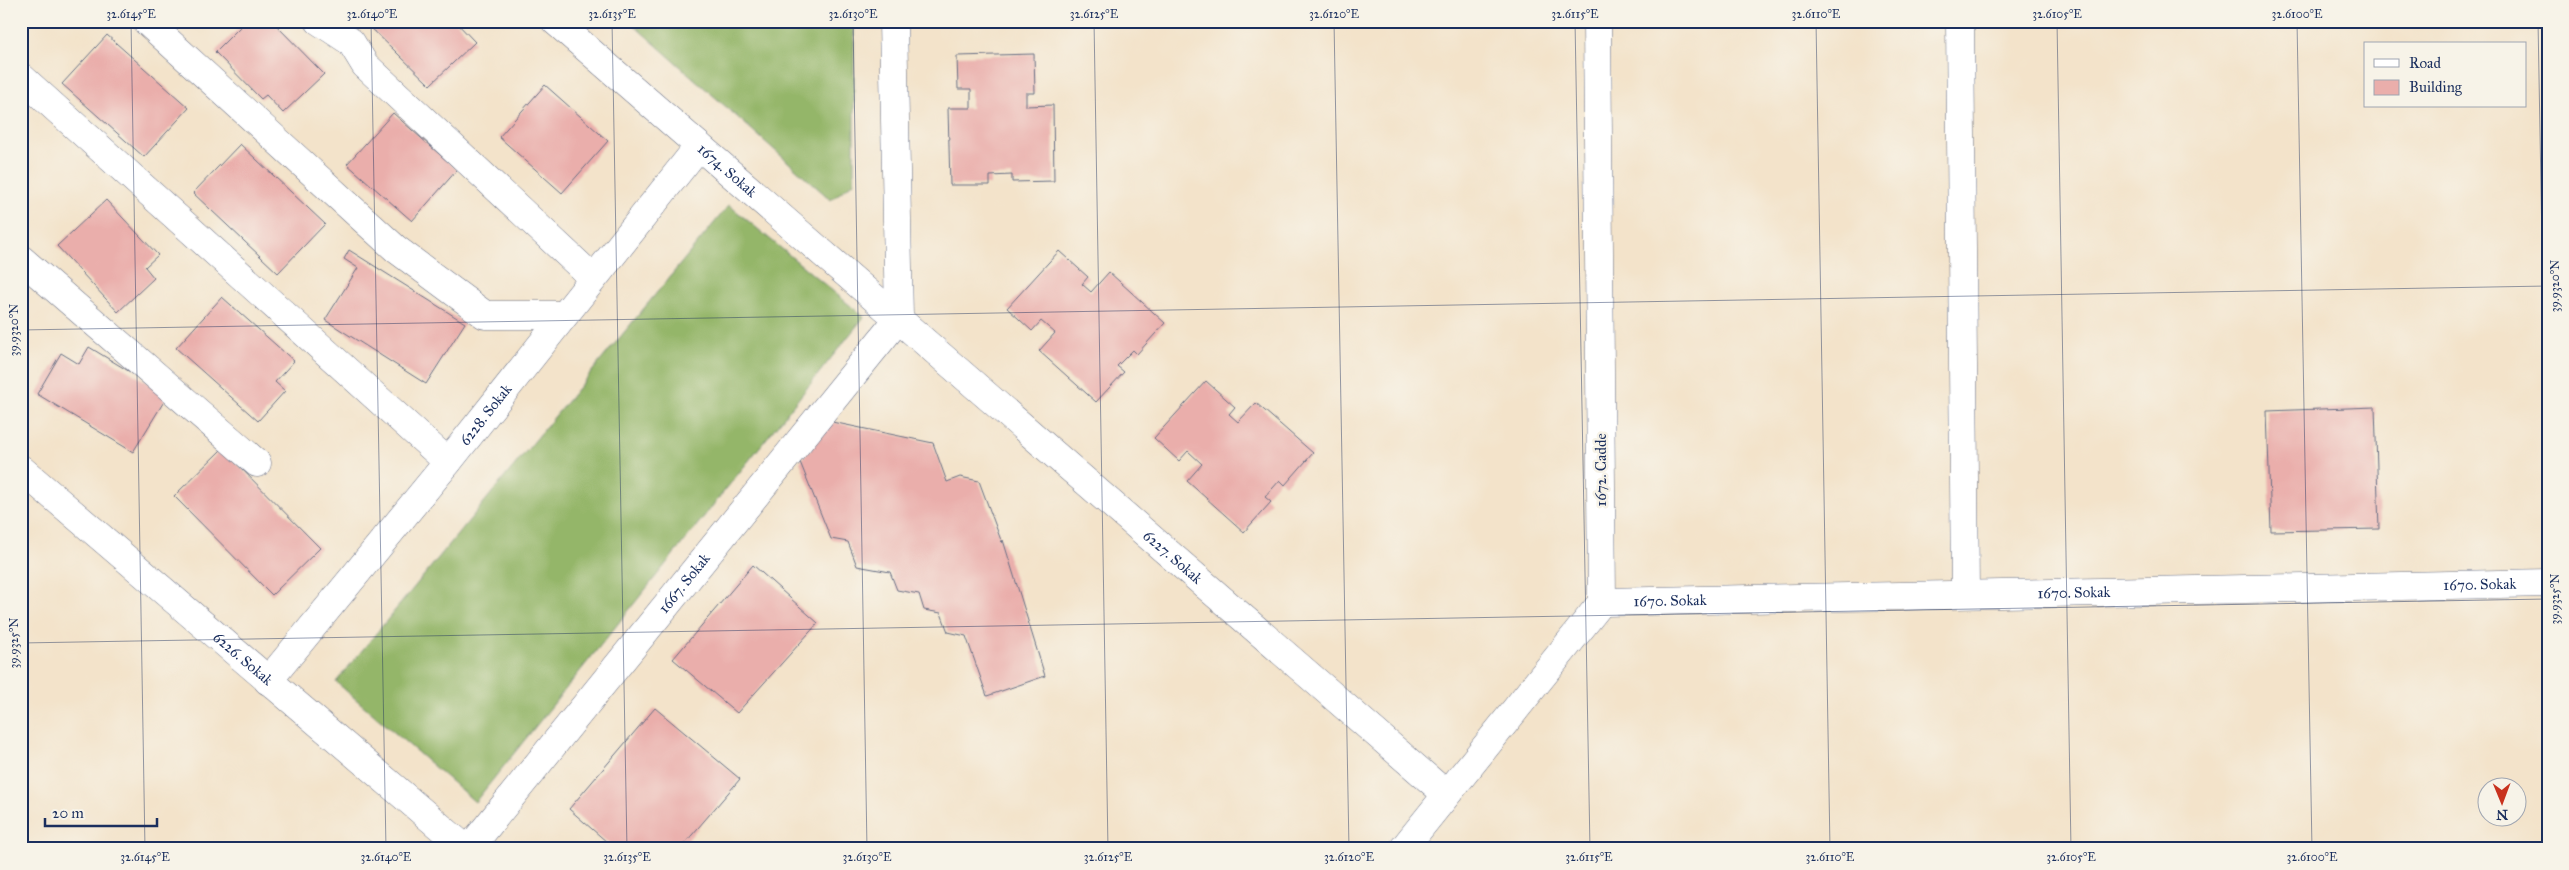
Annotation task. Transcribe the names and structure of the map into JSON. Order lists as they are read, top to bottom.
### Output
{
  "streets": {
    "street": [
      "1674. Sokak",
      "6228. Sokak",
      "1672. Cadde",
      "6227. Sokak",
      "1667. Sokak",
      "1670. Sokak",
      "6226. Sokak"
    ]
  },
  "crossings": [
    ["1674. Sokak", "6228. Sokak"],
    ["1674. Sokak", "6227. Sokak"],
    ["1674. Sokak", "1667. Sokak"],
    ["6228. Sokak", "6226. Sokak"],
    ["1672. Cadde", "1670. Sokak"],
    ["6227. Sokak", "1667. Sokak"],
    ["1667. Sokak", "6226. Sokak"]
  ],
  "legend": ["Road", "Building"],
  "scale_bar": "20 m",
  "north": "bottom",
  "coordinates": [
    "32.6145°E",
    "32.6140°E",
    "32.6135°E",
    "32.6130°E",
    "32.6125°E",
    "32.6120°E",
    "32.6115°E",
    "32.6110°E",
    "32.6105°E",
    "32.6100°E",
    "39.9320°N",
    "39.9325°N"
  ]
}
